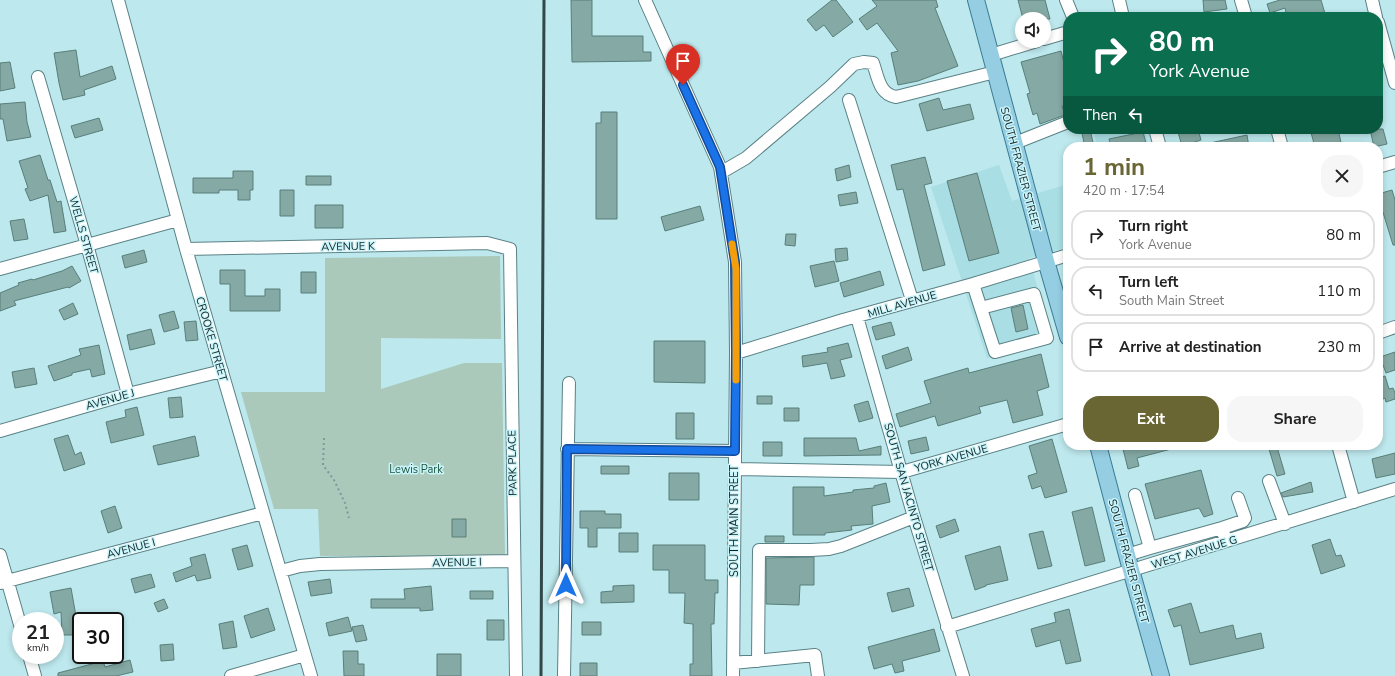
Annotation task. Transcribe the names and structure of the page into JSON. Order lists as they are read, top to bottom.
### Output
{
  "streets": {
    "main road": ["SOUTH FRAZIER STREET"],
    "street": [
      "WELLS STREET",
      "AVENUE K",
      "MILL AVENUE",
      "CROOKE STREET",
      "AVENUE J",
      "YORK AVENUE",
      "PARK PLACE",
      "SOUTH SAN JACINTO STREET",
      "SOUTH MAIN STREET",
      "AVENUE I",
      "WEST AVENUE G"
    ]
  },
  "crossings": [
    ["SOUTH FRAZIER STREET", "MILL AVENUE"],
    ["SOUTH FRAZIER STREET", "WEST AVENUE G"],
    ["WELLS STREET", "AVENUE J"],
    ["AVENUE K", "CROOKE STREET"],
    ["AVENUE K", "PARK PLACE"],
    ["MILL AVENUE", "SOUTH SAN JACINTO STREET"],
    ["MILL AVENUE", "SOUTH MAIN STREET"],
    ["CROOKE STREET", "AVENUE J"],
    ["CROOKE STREET", "AVENUE I"],
    ["YORK AVENUE", "SOUTH SAN JACINTO STREET"],
    ["YORK AVENUE", "SOUTH MAIN STREET"],
    ["PARK PLACE", "AVENUE I"],
    ["SOUTH SAN JACINTO STREET", "WEST AVENUE G"]
  ],
  "parks": ["Lewis Park"],
  "page": {
    "turn": ["80 m", "York Avenue"],
    "then": "Then",
    "heading": ["1 min", "420 m · 17:54"],
    "list": [
      {
        "name": "Turn right",
        "note": "York Avenue",
        "value": "80 m"
      },
      {
        "name": "Turn left",
        "note": "South Main Street",
        "value": "110 m"
      },
      {
        "name": "Arrive at destination",
        "value": "230 m"
      }
    ],
    "buttons": ["Exit", "Share"],
    "speed": "21 km/h",
    "limit": "30"
  }
}
